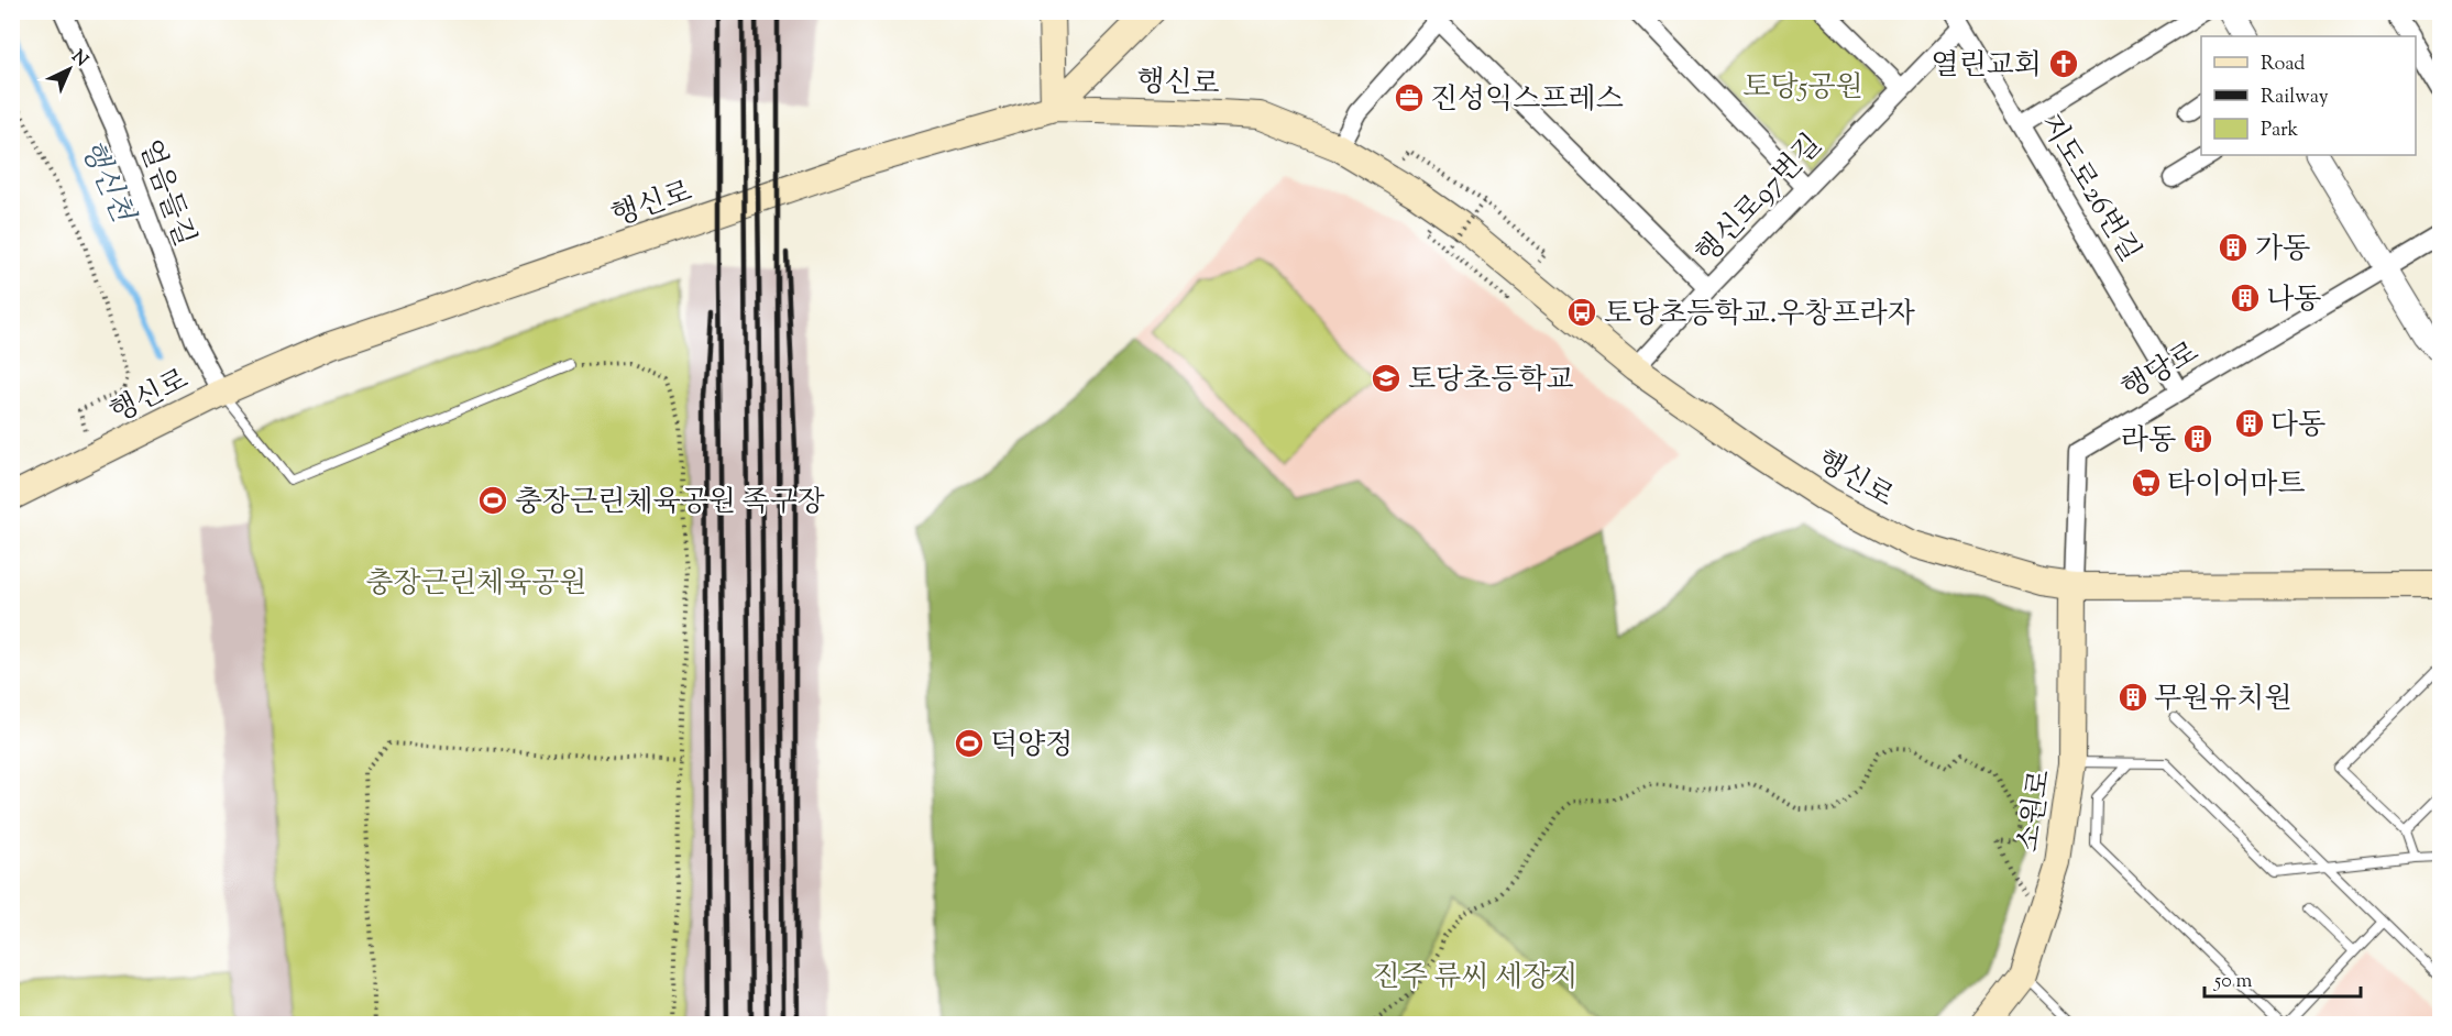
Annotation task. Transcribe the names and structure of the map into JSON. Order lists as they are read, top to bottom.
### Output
{
  "streets": {
    "main road": ["행신로", "소원로"],
    "street": [
      "지도로26번길",
      "얼음들길",
      "행신로97번길",
      "행당로"
    ]
  },
  "crossings": [
    ["행신로", "얼음들길"],
    ["행신로", "행신로97번길"],
    ["행신로", "행당로"],
    ["행신로", "소원로"],
    ["지도로26번길", "행신로97번길"],
    ["지도로26번길", "행당로"],
    ["행당로", "소원로"]
  ],
  "water": ["행신천"],
  "parks": ["토당5공원", "충장근린체육공원", "진주 류씨 세장지"],
  "places": {
    "church": ["열린교회"],
    "office": ["진성익스프레스"],
    "building": [
      "가동",
      "나동",
      "다동",
      "라동",
      "무원유치원"
    ],
    "bus stop": ["토당초등학교.우창프라자"],
    "school or university": ["토당초등학교"],
    "supermarket": ["타이어마트"],
    "sports": ["충장근린체육공원 족구장", "덕양정"]
  },
  "legend": ["Road", "Railway", "Park"],
  "scale_bar": "50 m",
  "north": "top right"
}
